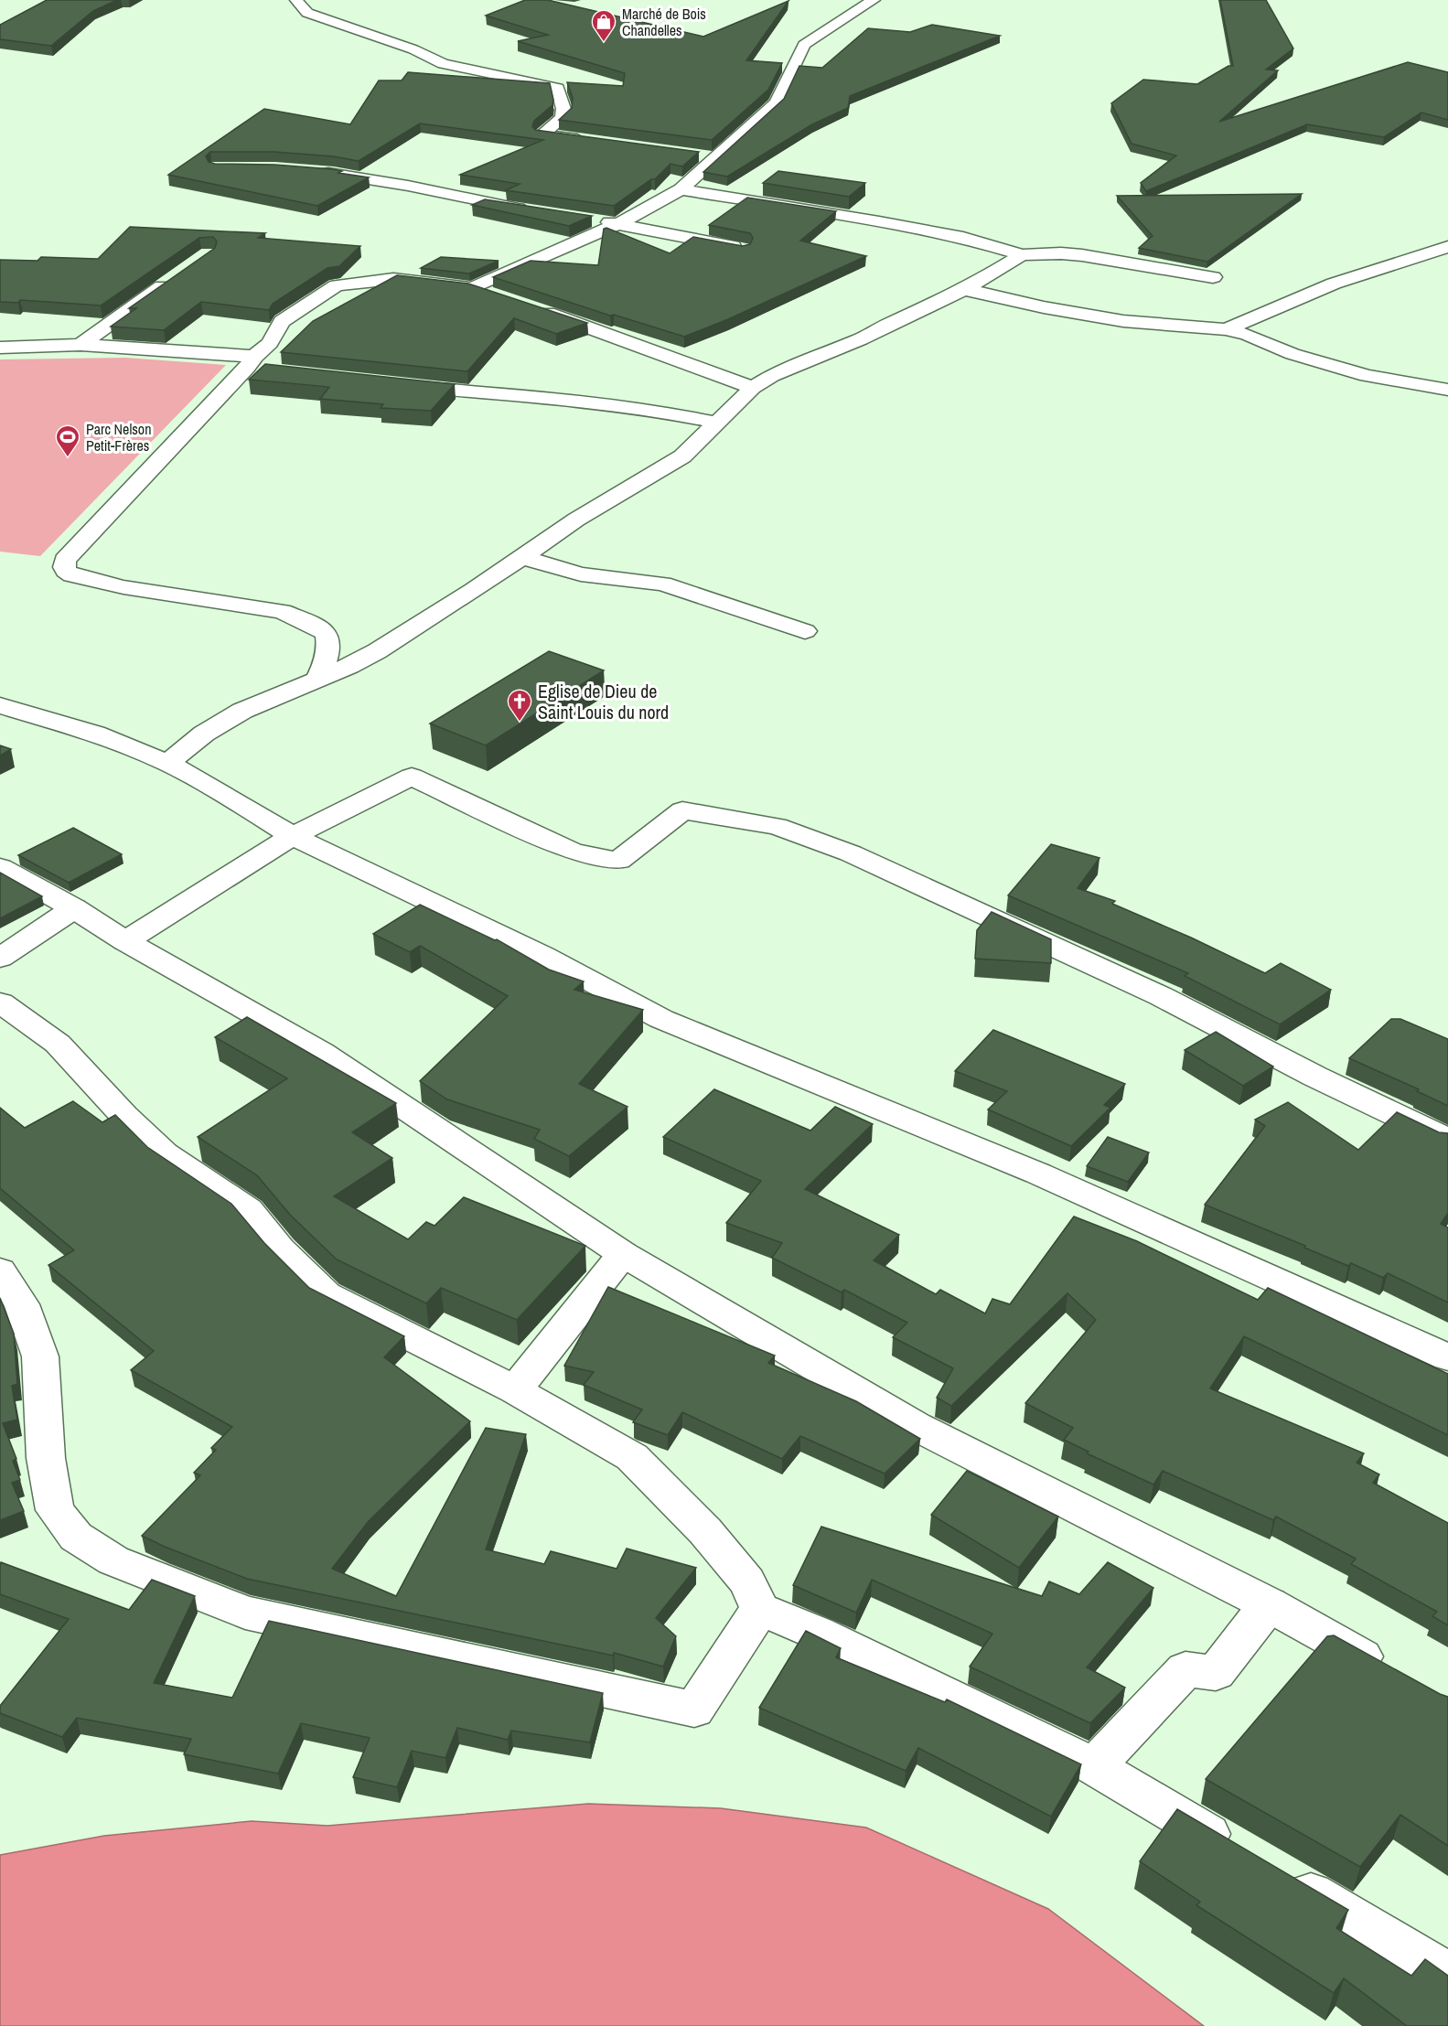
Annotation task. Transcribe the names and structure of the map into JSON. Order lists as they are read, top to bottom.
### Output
{
  "places": {
    "shop": ["Marché de Bois Chandelles"],
    "sports": ["Parc Nelson Petit-Frères"],
    "church": ["Eglise de Dieu de Saint Louis du nord"]
  }
}
